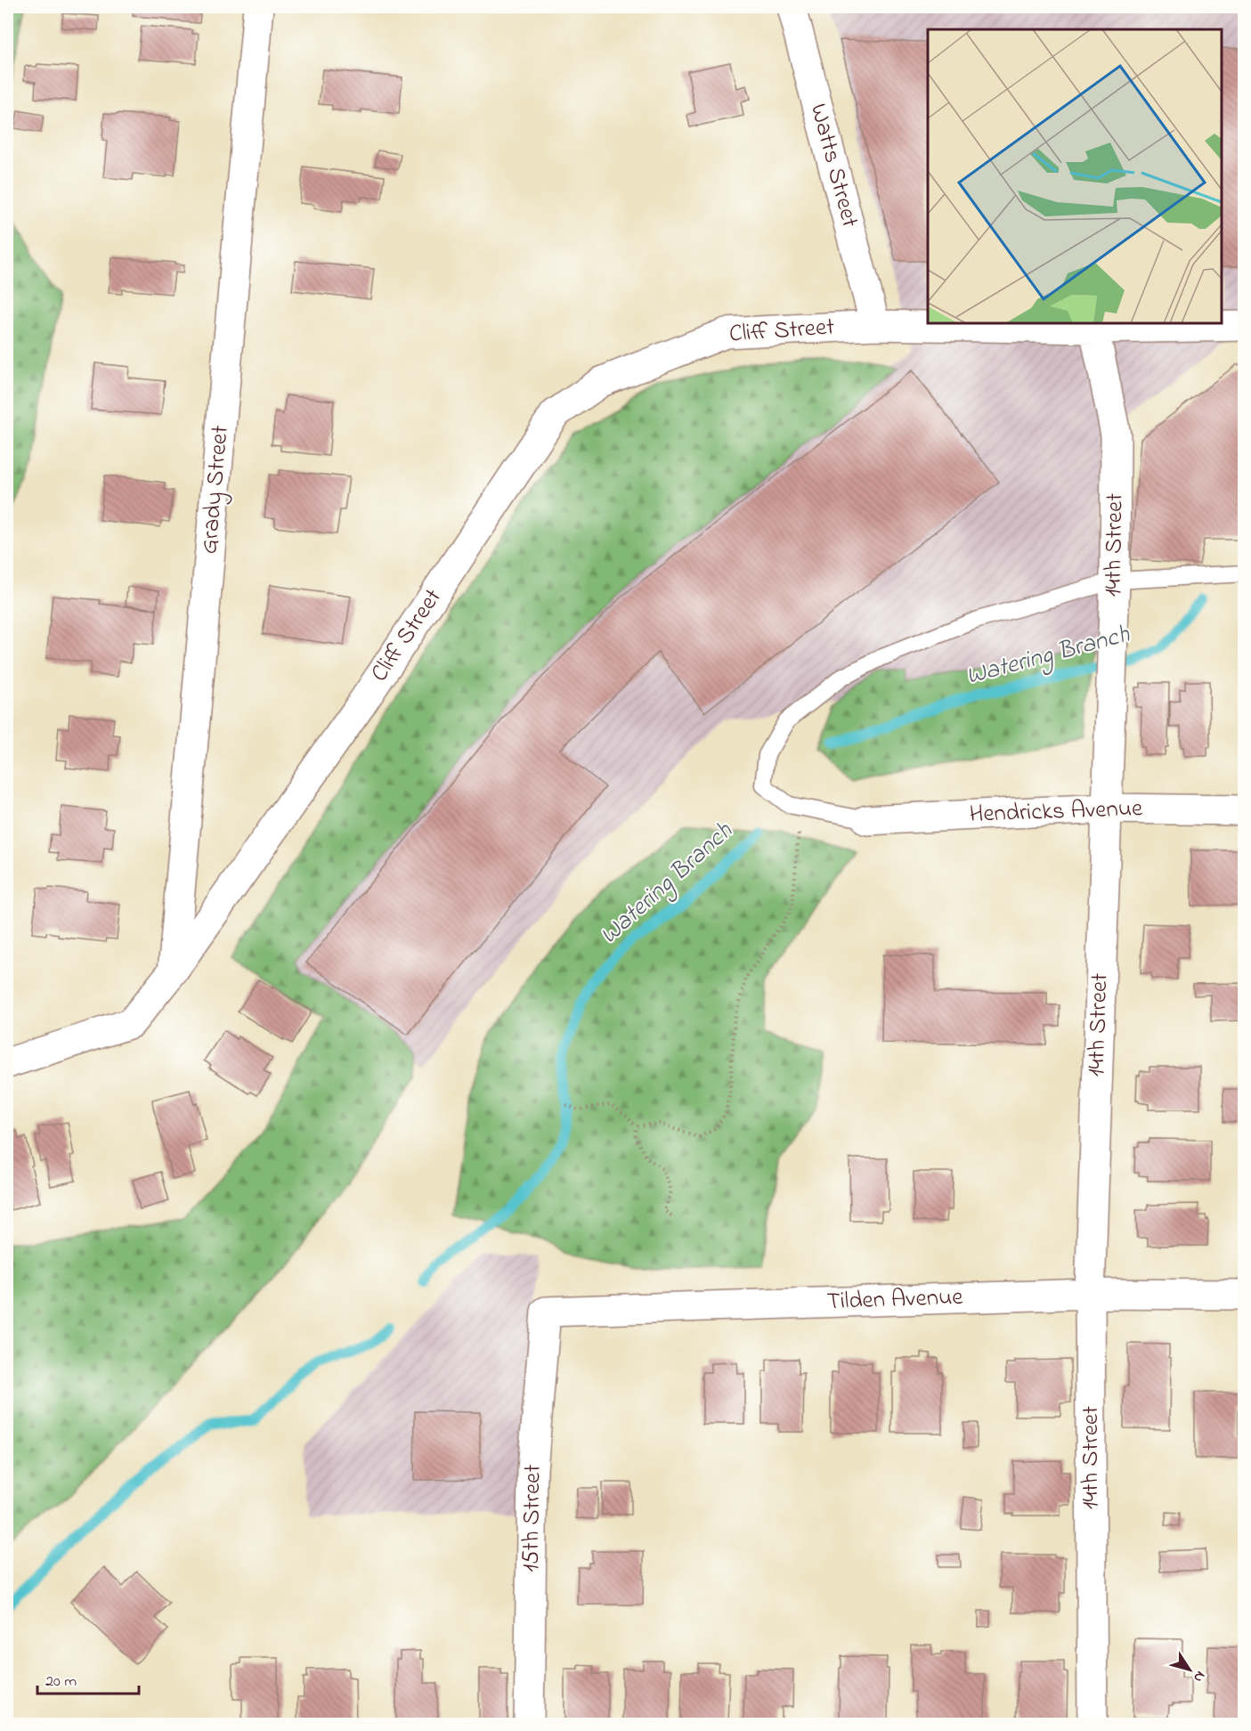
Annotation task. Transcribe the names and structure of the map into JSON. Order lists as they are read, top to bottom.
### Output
{
  "streets": {
    "street": [
      "Watts Street",
      "Cliff Street",
      "Grady Street",
      "14th Street",
      "Hendricks Avenue",
      "Tilden Avenue",
      "15th Street"
    ]
  },
  "crossings": [
    ["Watts Street", "Cliff Street"],
    ["Cliff Street", "Grady Street"],
    ["Cliff Street", "14th Street"],
    ["14th Street", "Hendricks Avenue"],
    ["14th Street", "Tilden Avenue"],
    ["Tilden Avenue", "15th Street"]
  ],
  "water": ["Watering Branch"],
  "scale_bar": "20 m",
  "north": "bottom right"
}
